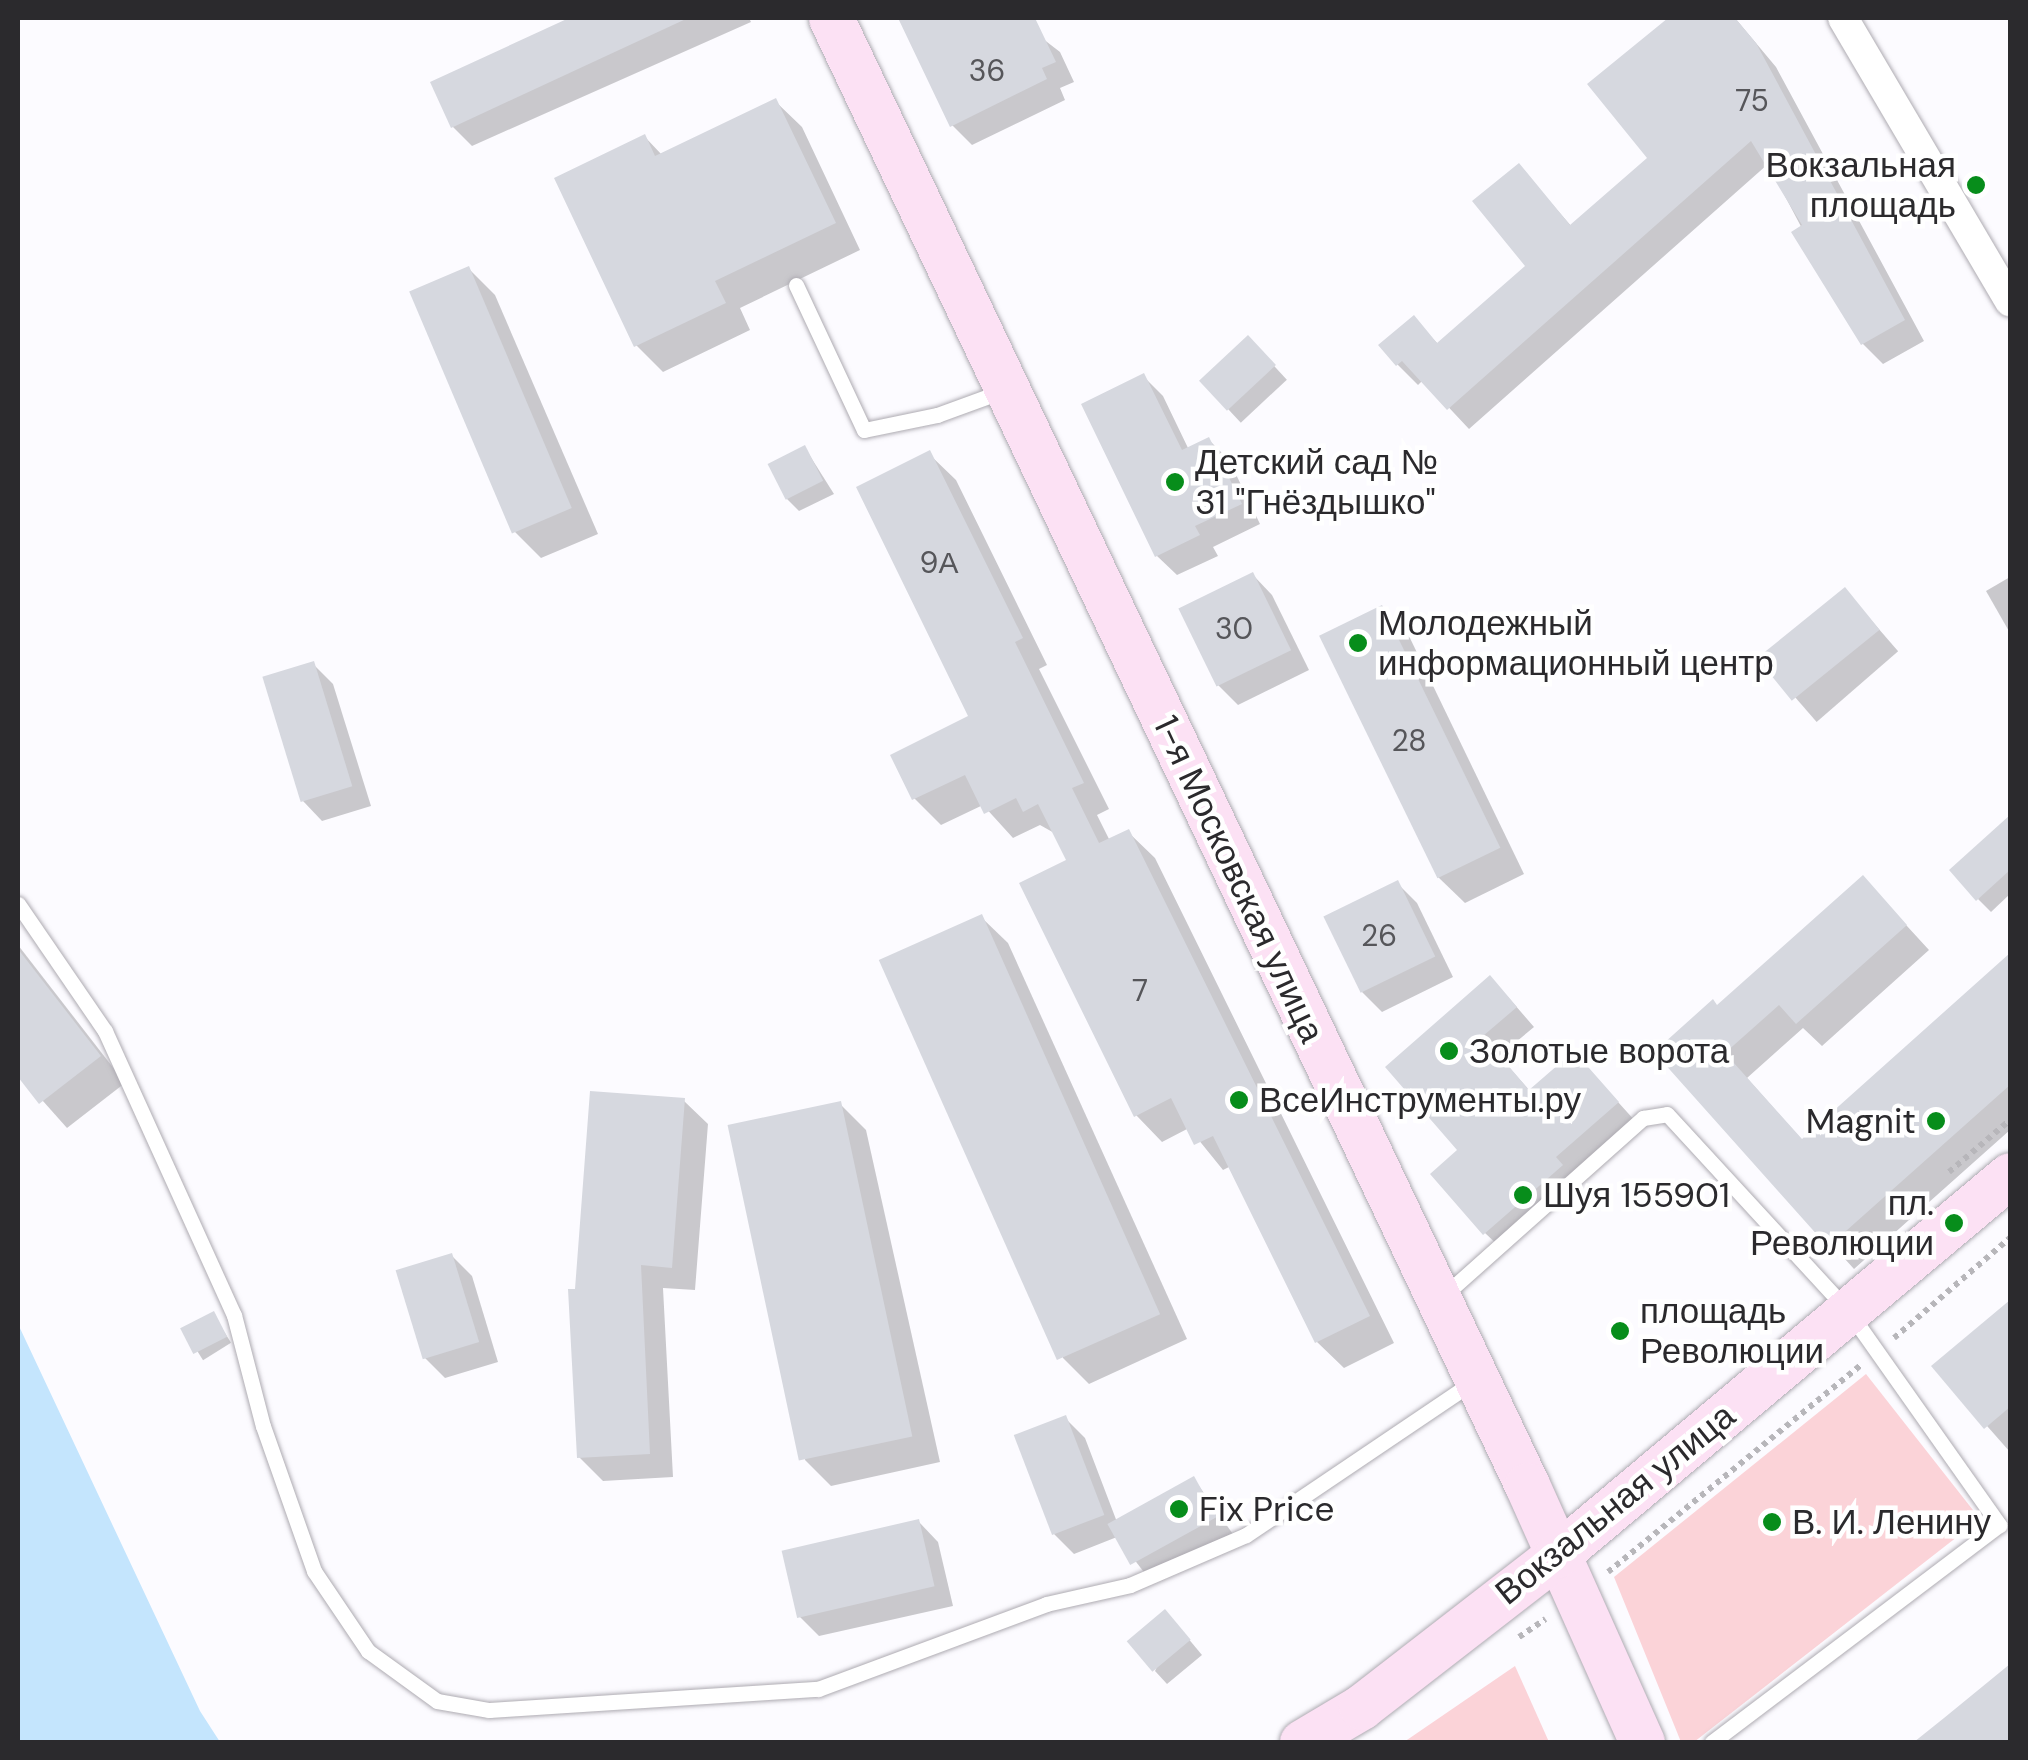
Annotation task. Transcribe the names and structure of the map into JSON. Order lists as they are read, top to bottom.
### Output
{
  "streets": {
    "main road": ["1-я Московская улица", "Вокзальная улица"]
  },
  "crossings": [
    ["1-я Московская улица", "Вокзальная улица"]
  ],
  "places": [
    "Вокзальная площадь",
    "Детский сад № 31 \"Гнёздышко\"",
    "Молодежный информационный центр",
    "Золотые ворота",
    "ВсеИнструменты.ру",
    "Magnit",
    "Шуя 155901",
    "пл. Революции",
    "площадь Революции",
    "Fix Price",
    "В. И. Ленину"
  ],
  "house_numbers": [
    "36",
    "75",
    "9А",
    "30",
    "28",
    "26",
    "7"
  ]
}
